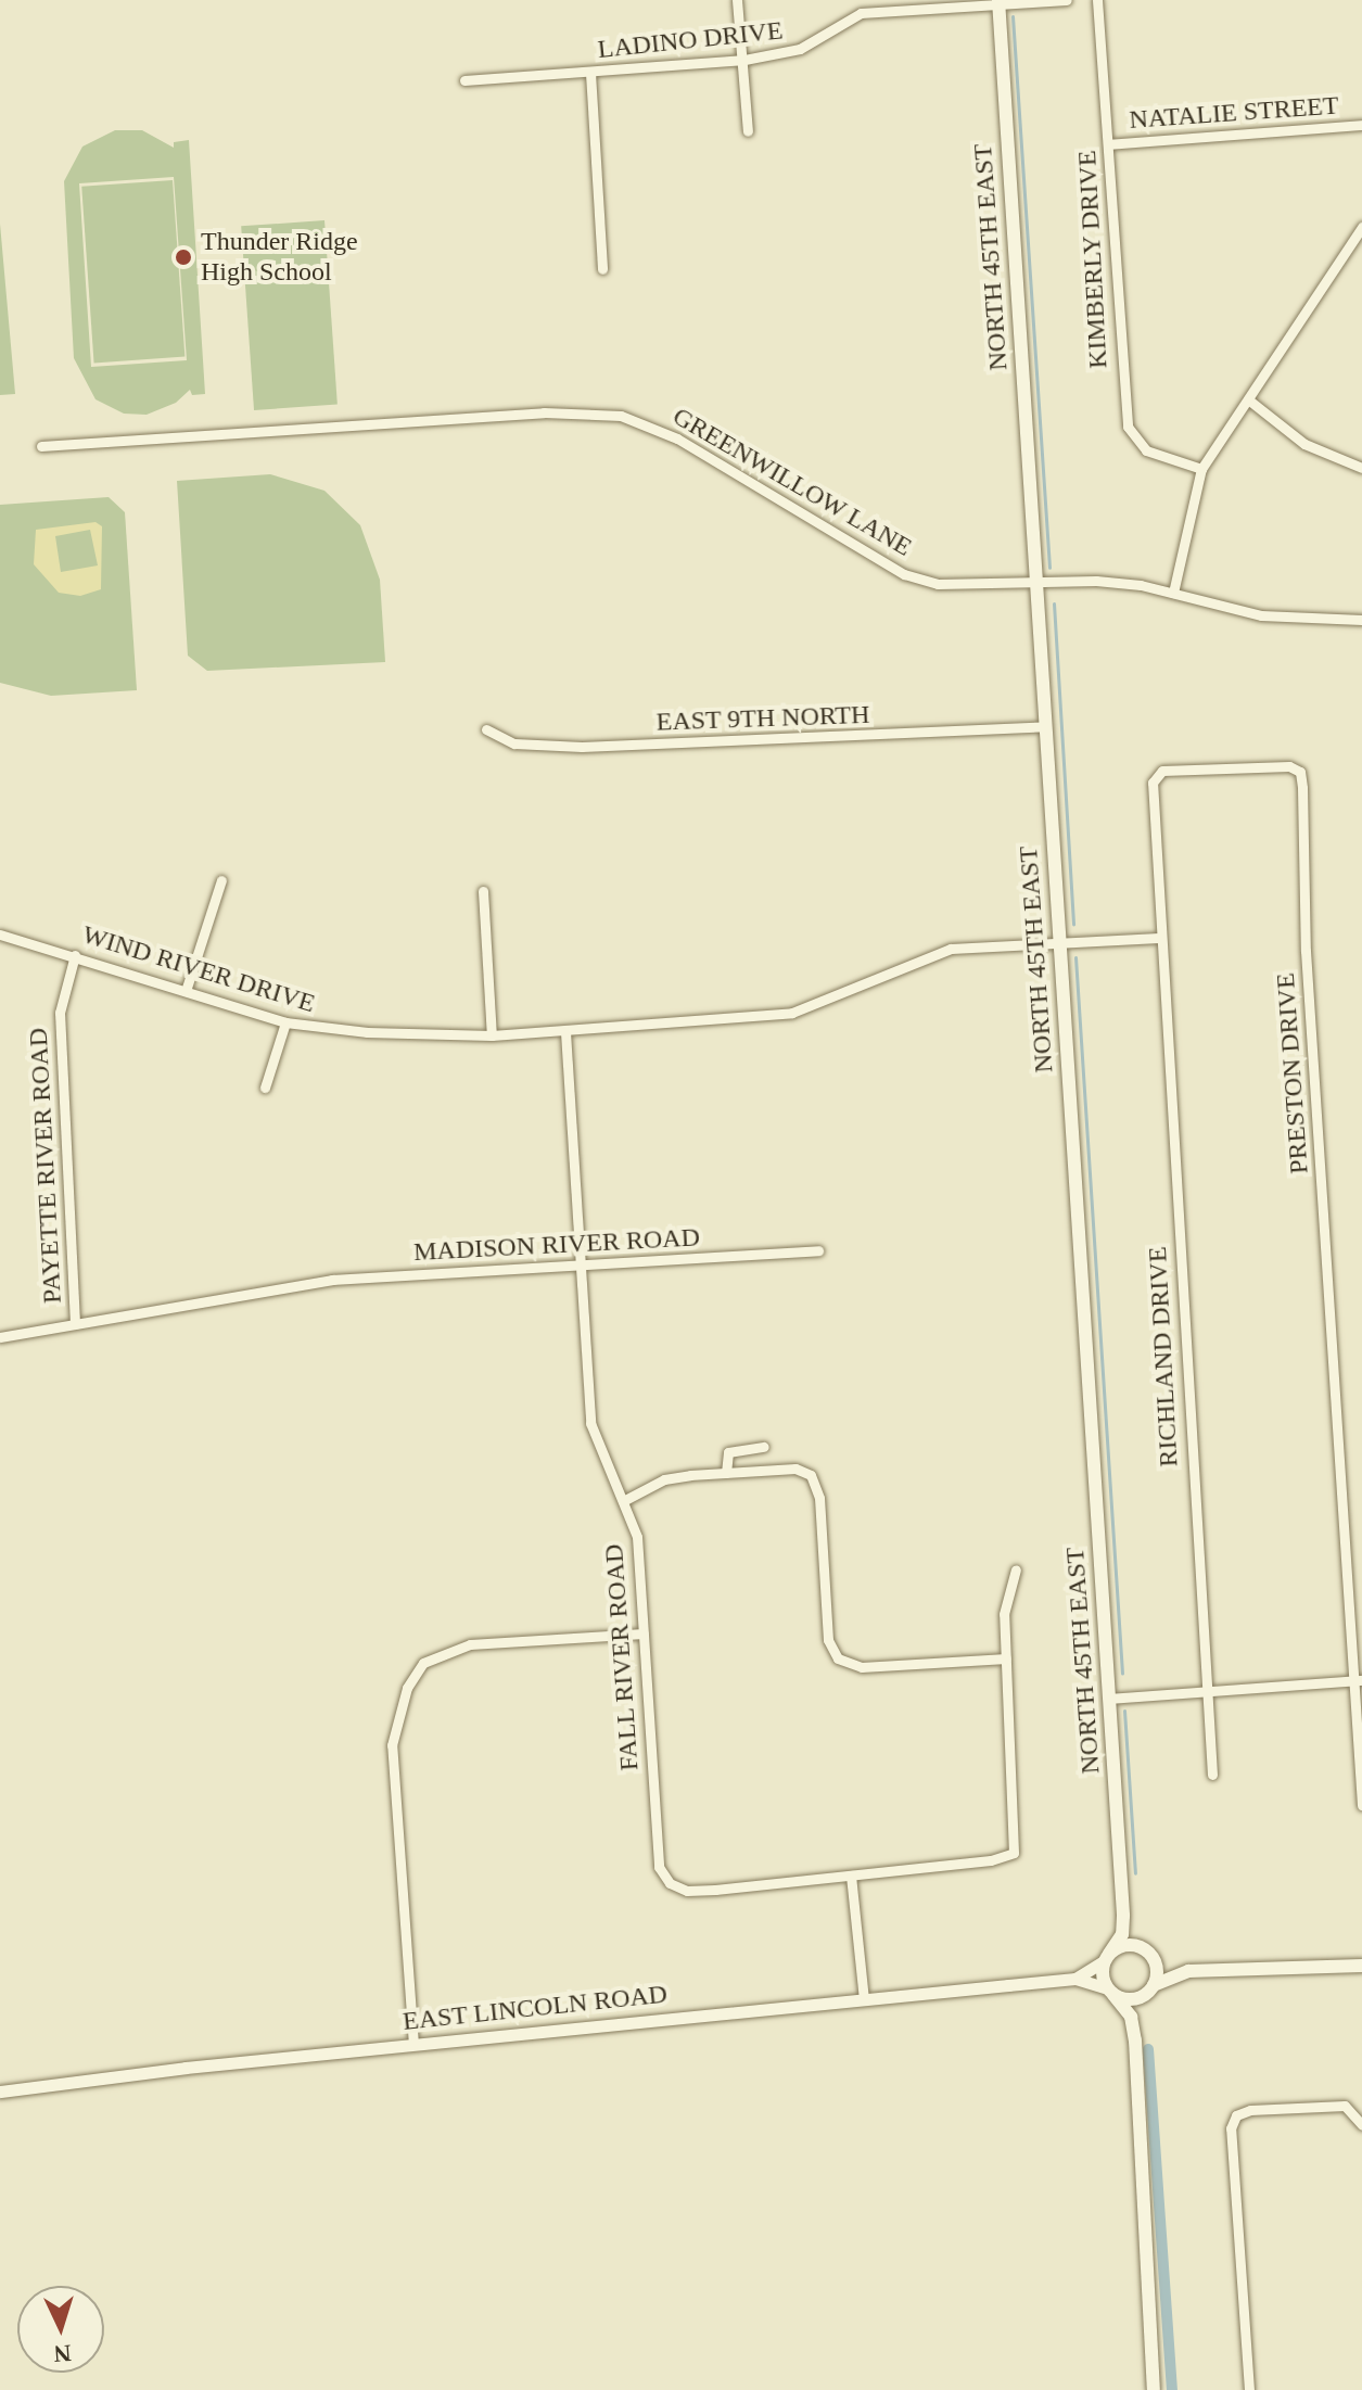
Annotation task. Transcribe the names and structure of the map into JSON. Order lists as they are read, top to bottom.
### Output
{
  "streets": {
    "main road": ["NORTH 45TH EAST"],
    "street": [
      "LADINO DRIVE",
      "NATALIE STREET",
      "KIMBERLY DRIVE",
      "GREENWILLOW LANE",
      "EAST 9TH NORTH",
      "WIND RIVER DRIVE",
      "PRESTON DRIVE",
      "PAYETTE RIVER ROAD",
      "MADISON RIVER ROAD",
      "RICHLAND DRIVE",
      "FALL RIVER ROAD",
      "EAST LINCOLN ROAD"
    ]
  },
  "crossings": [
    ["LADINO DRIVE", "NORTH 45TH EAST"],
    ["NATALIE STREET", "KIMBERLY DRIVE"],
    ["NORTH 45TH EAST", "GREENWILLOW LANE"],
    ["NORTH 45TH EAST", "EAST 9TH NORTH"],
    ["NORTH 45TH EAST", "EAST LINCOLN ROAD"],
    ["WIND RIVER DRIVE", "PAYETTE RIVER ROAD"],
    ["WIND RIVER DRIVE", "FALL RIVER ROAD"],
    ["PRESTON DRIVE", "RICHLAND DRIVE"],
    ["PAYETTE RIVER ROAD", "MADISON RIVER ROAD"],
    ["MADISON RIVER ROAD", "FALL RIVER ROAD"]
  ],
  "places": ["Thunder Ridge High School"],
  "north": "bottom"
}
